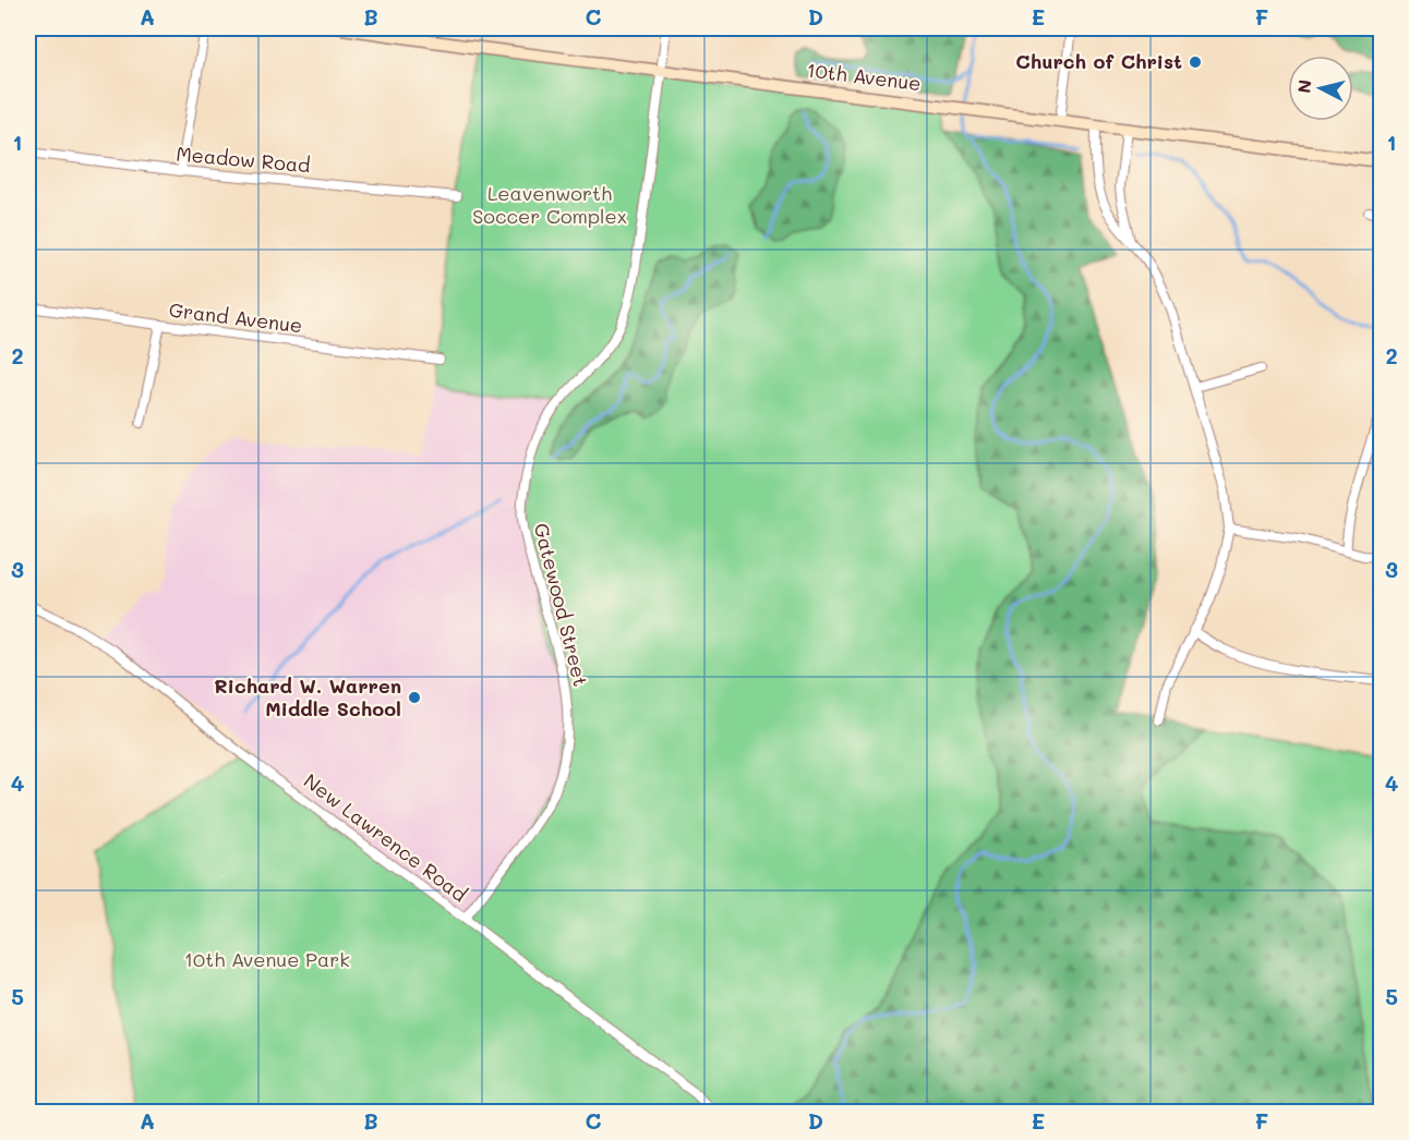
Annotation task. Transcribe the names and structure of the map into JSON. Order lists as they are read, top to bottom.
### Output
{
  "streets": {
    "street": [
      "10th Avenue",
      "Meadow Road",
      "Grand Avenue",
      "Gatewood Street",
      "New Lawrence Road"
    ]
  },
  "crossings": [
    ["10th Avenue", "Gatewood Street"],
    ["Gatewood Street", "New Lawrence Road"]
  ],
  "parks": ["Leavenworth Soccer Complex", "10th Avenue Park"],
  "places": ["Church of Christ", "Richard W. Warren Middle School"],
  "north": "left",
  "grid": {
    "columns": [
      "A",
      "B",
      "C",
      "D",
      "E",
      "F"
    ],
    "rows": [
      "1",
      "2",
      "3",
      "4",
      "5"
    ]
  }
}
